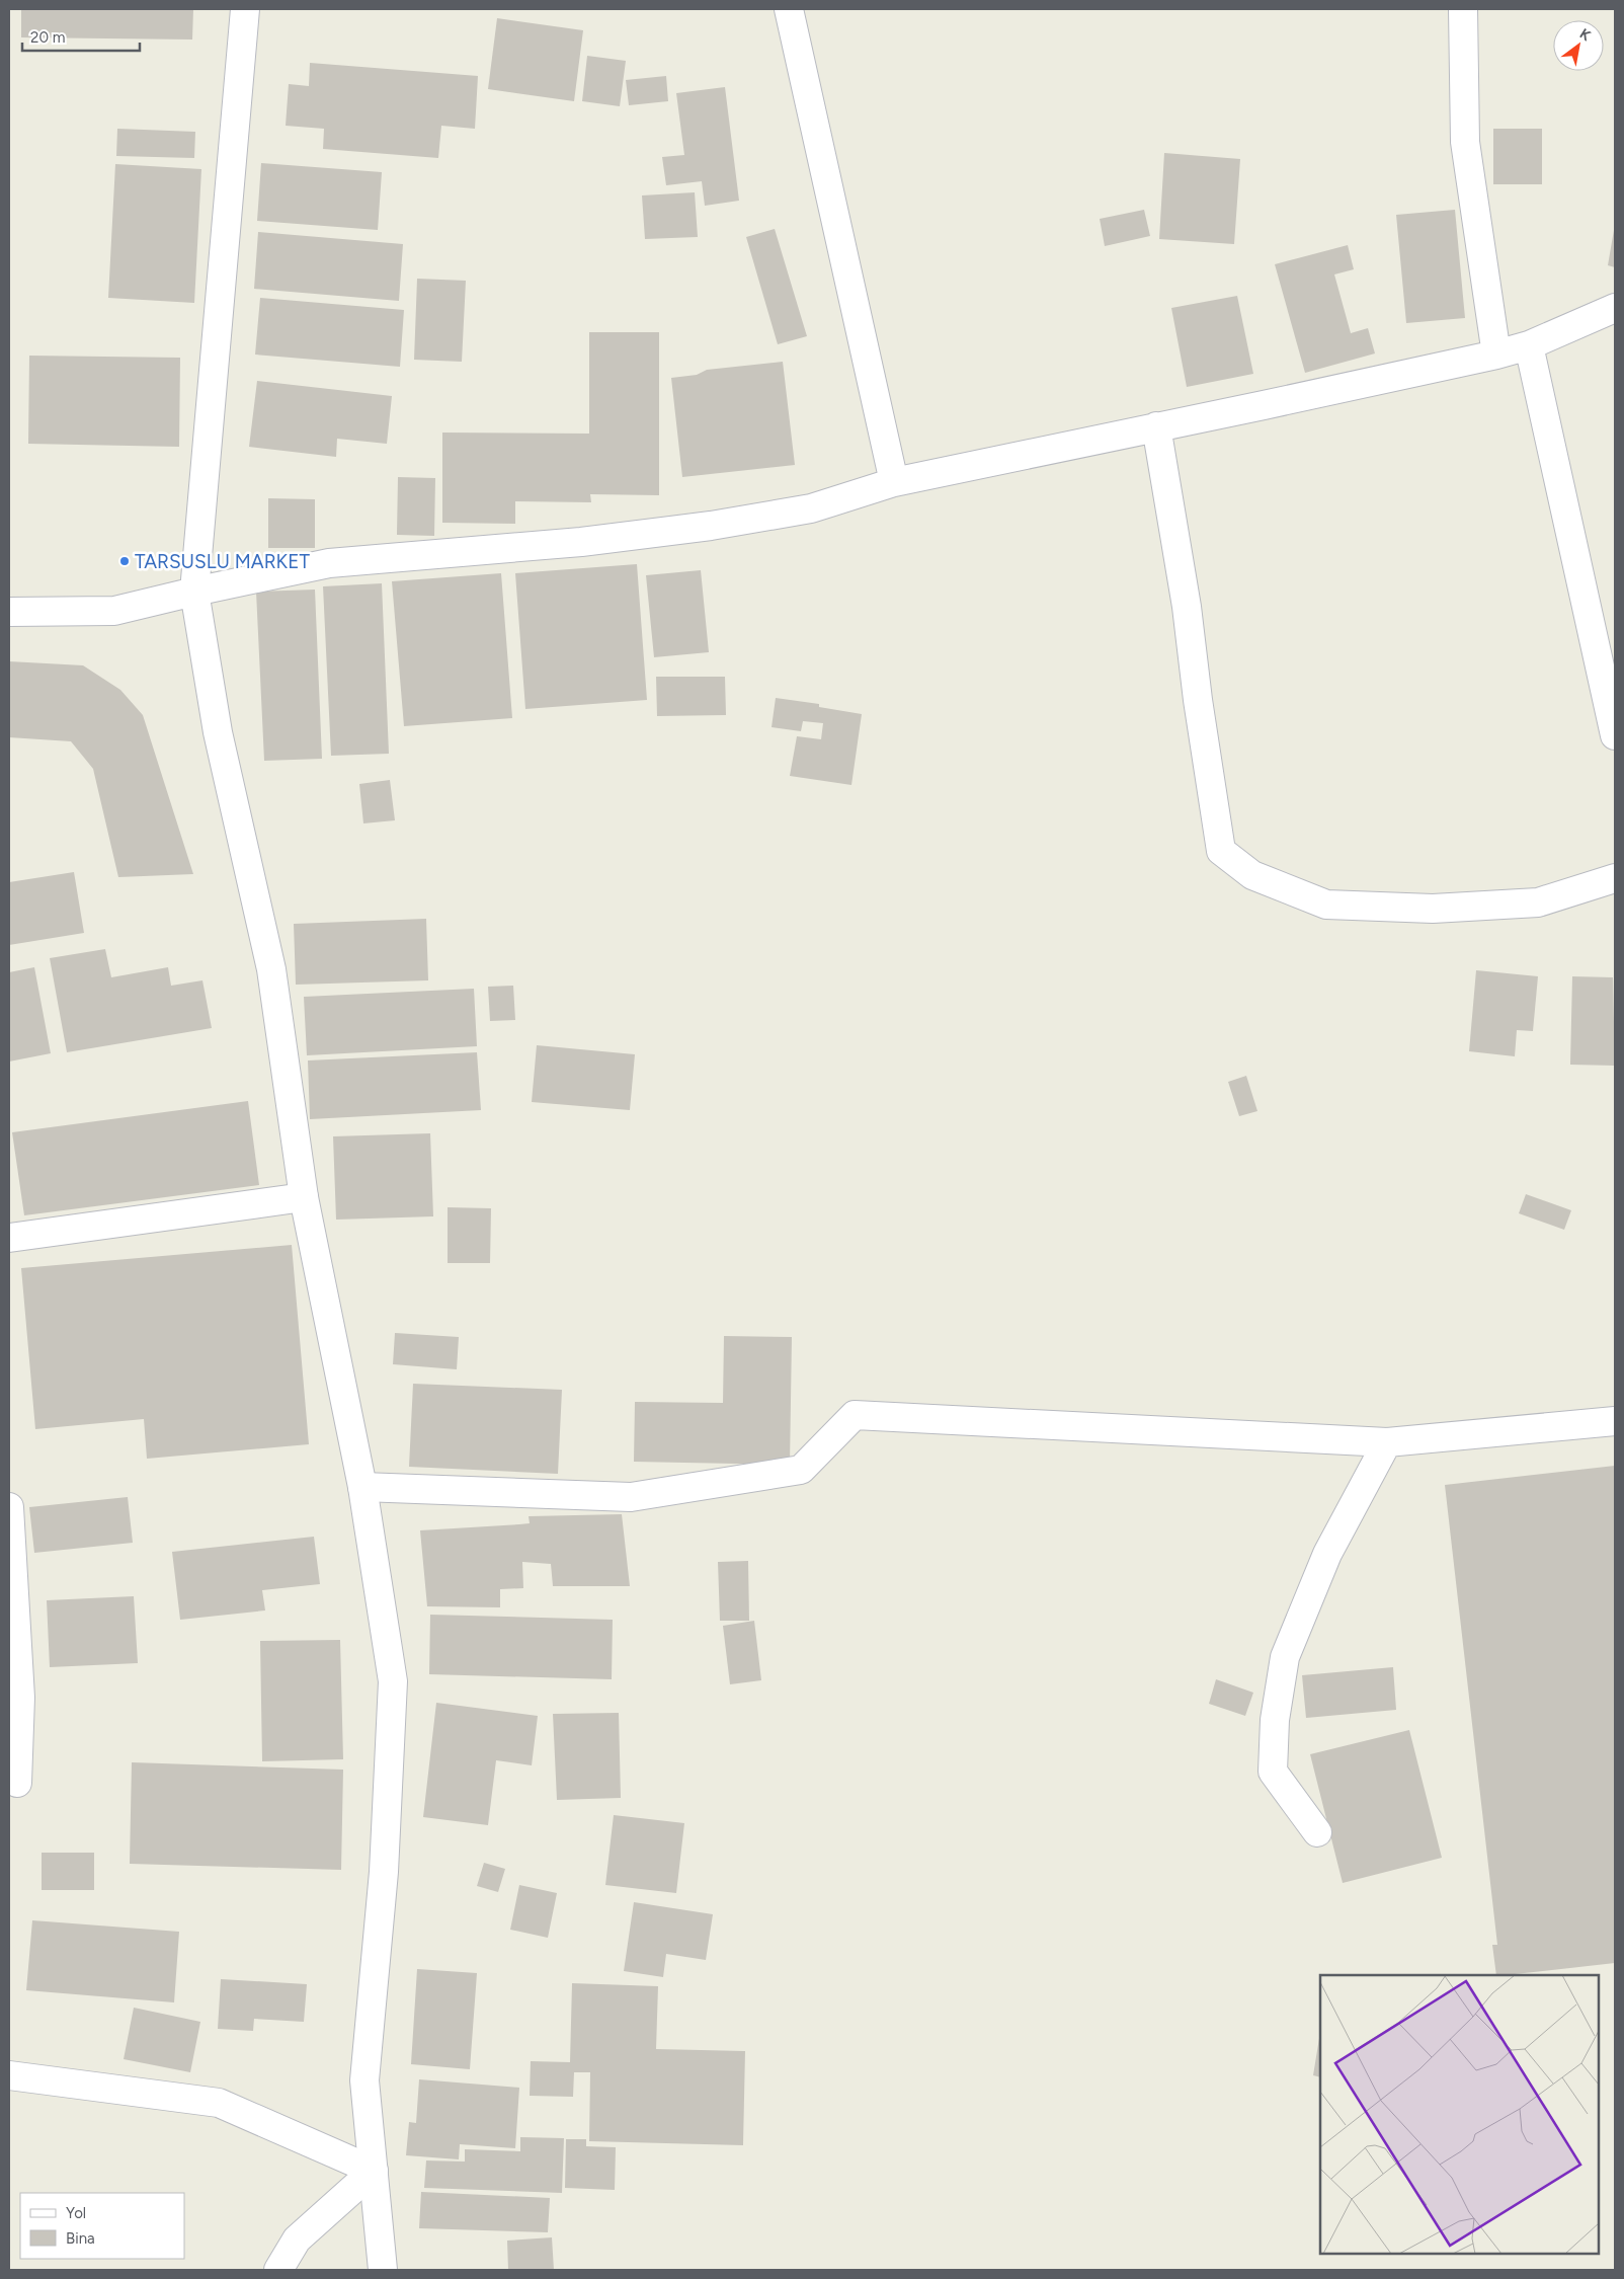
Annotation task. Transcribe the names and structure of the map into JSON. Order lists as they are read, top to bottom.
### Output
{
  "places": ["TARSUSLU MARKET"],
  "legend": ["Yol", "Bina"],
  "scale_bar": "20 m",
  "north": "top right"
}
